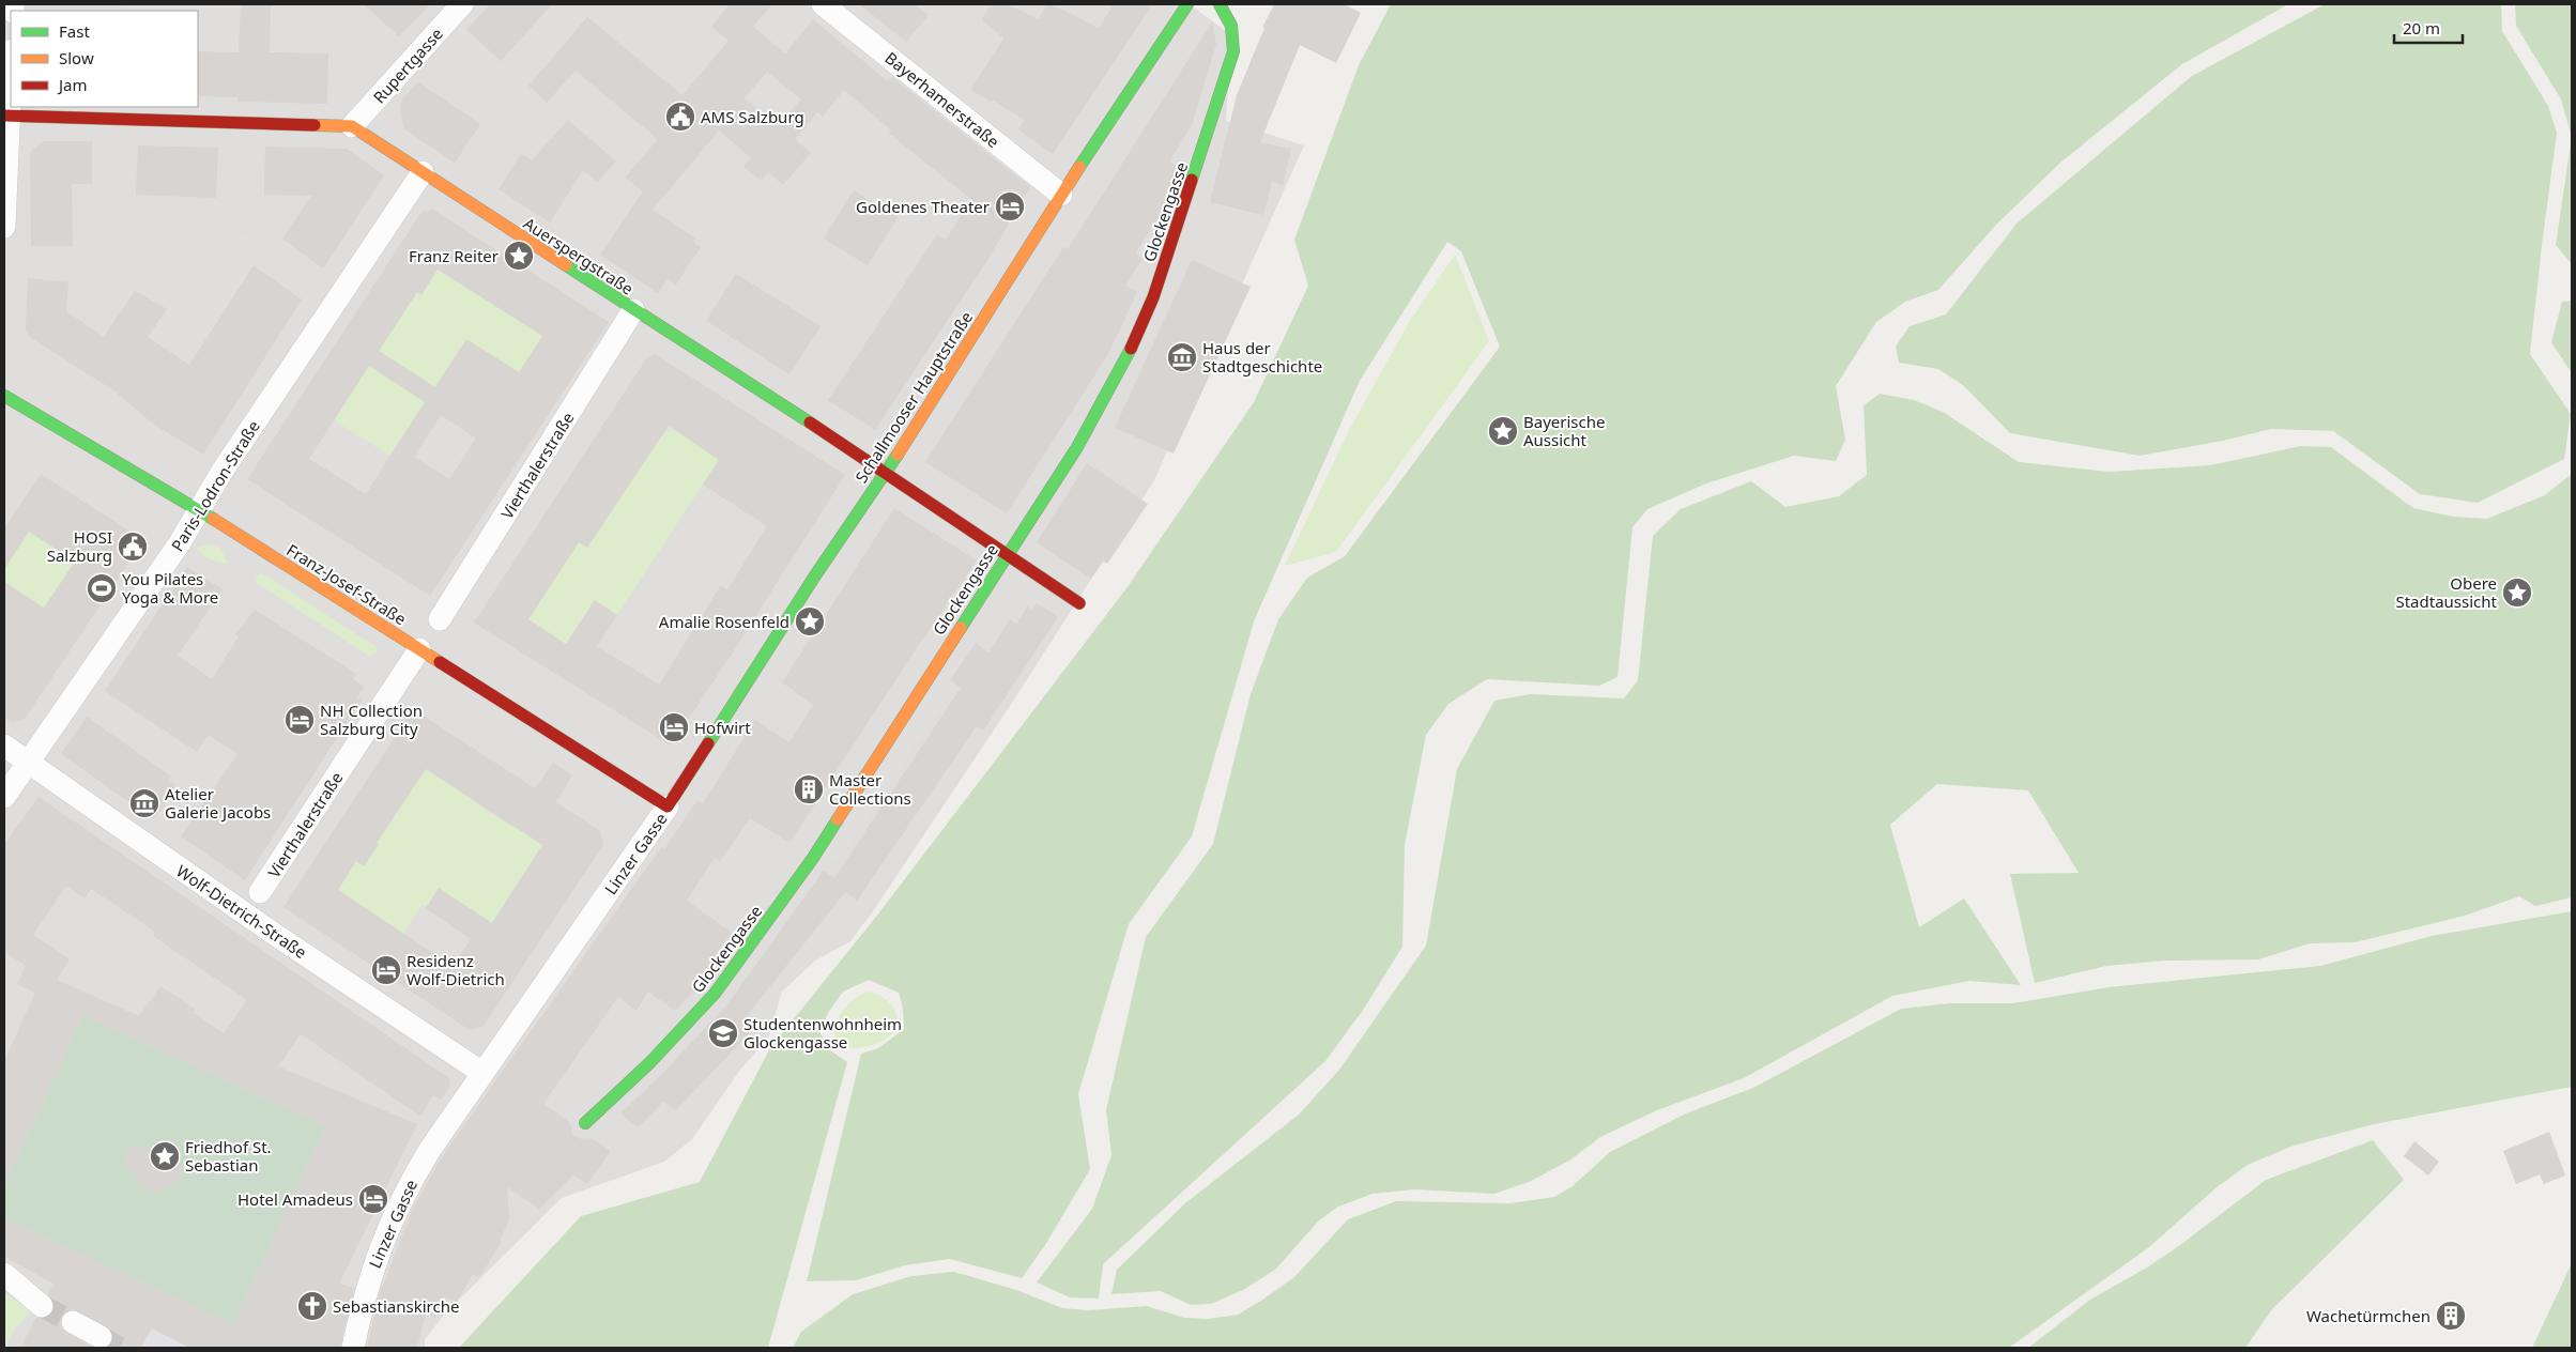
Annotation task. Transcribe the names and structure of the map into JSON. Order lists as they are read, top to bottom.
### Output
{
  "streets": {
    "street": [
      "Rupertgasse",
      "Bayerhamerstraße",
      "Glockengasse",
      "Auerspergstraße",
      "Schallmooser Hauptstraße",
      "Vierthalerstraße",
      "Paris-Lodron-Straße",
      "Franz-Josef-Straße",
      "Linzer Gasse",
      "Wolf-Dietrich-Straße"
    ]
  },
  "crossings": [
    ["Rupertgasse", "Auerspergstraße"],
    ["Bayerhamerstraße", "Schallmooser Hauptstraße"],
    ["Glockengasse", "Auerspergstraße"],
    ["Auerspergstraße", "Schallmooser Hauptstraße"],
    ["Auerspergstraße", "Vierthalerstraße"],
    ["Auerspergstraße", "Paris-Lodron-Straße"],
    ["Schallmooser Hauptstraße", "Franz-Josef-Straße"],
    ["Schallmooser Hauptstraße", "Linzer Gasse"],
    ["Vierthalerstraße", "Franz-Josef-Straße"],
    ["Paris-Lodron-Straße", "Franz-Josef-Straße"],
    ["Paris-Lodron-Straße", "Wolf-Dietrich-Straße"],
    ["Franz-Josef-Straße", "Linzer Gasse"],
    ["Linzer Gasse", "Wolf-Dietrich-Straße"]
  ],
  "places": {
    "public building": ["AMS Salzburg", "HOSI Salzburg"],
    "hotel": [
      "Goldenes Theater",
      "NH Collection Salzburg City",
      "Hofwirt",
      "Residenz Wolf-Dietrich",
      "Hotel Amadeus"
    ],
    "place": [
      "Franz Reiter",
      "Bayerische Aussicht",
      "Obere Stadtaussicht",
      "Amalie Rosenfeld",
      "Friedhof St. Sebastian"
    ],
    "museum": ["Haus der Stadtgeschichte", "Atelier Galerie Jacobs"],
    "sports": ["You Pilates Yoga & More"],
    "building": ["Master Collections", "Wachetürmchen"],
    "school or university": ["Studentenwohnheim Glockengasse"],
    "church": ["Sebastianskirche"]
  },
  "legend": ["Fast", "Slow", "Jam"],
  "scale_bar": "20 m"
}
